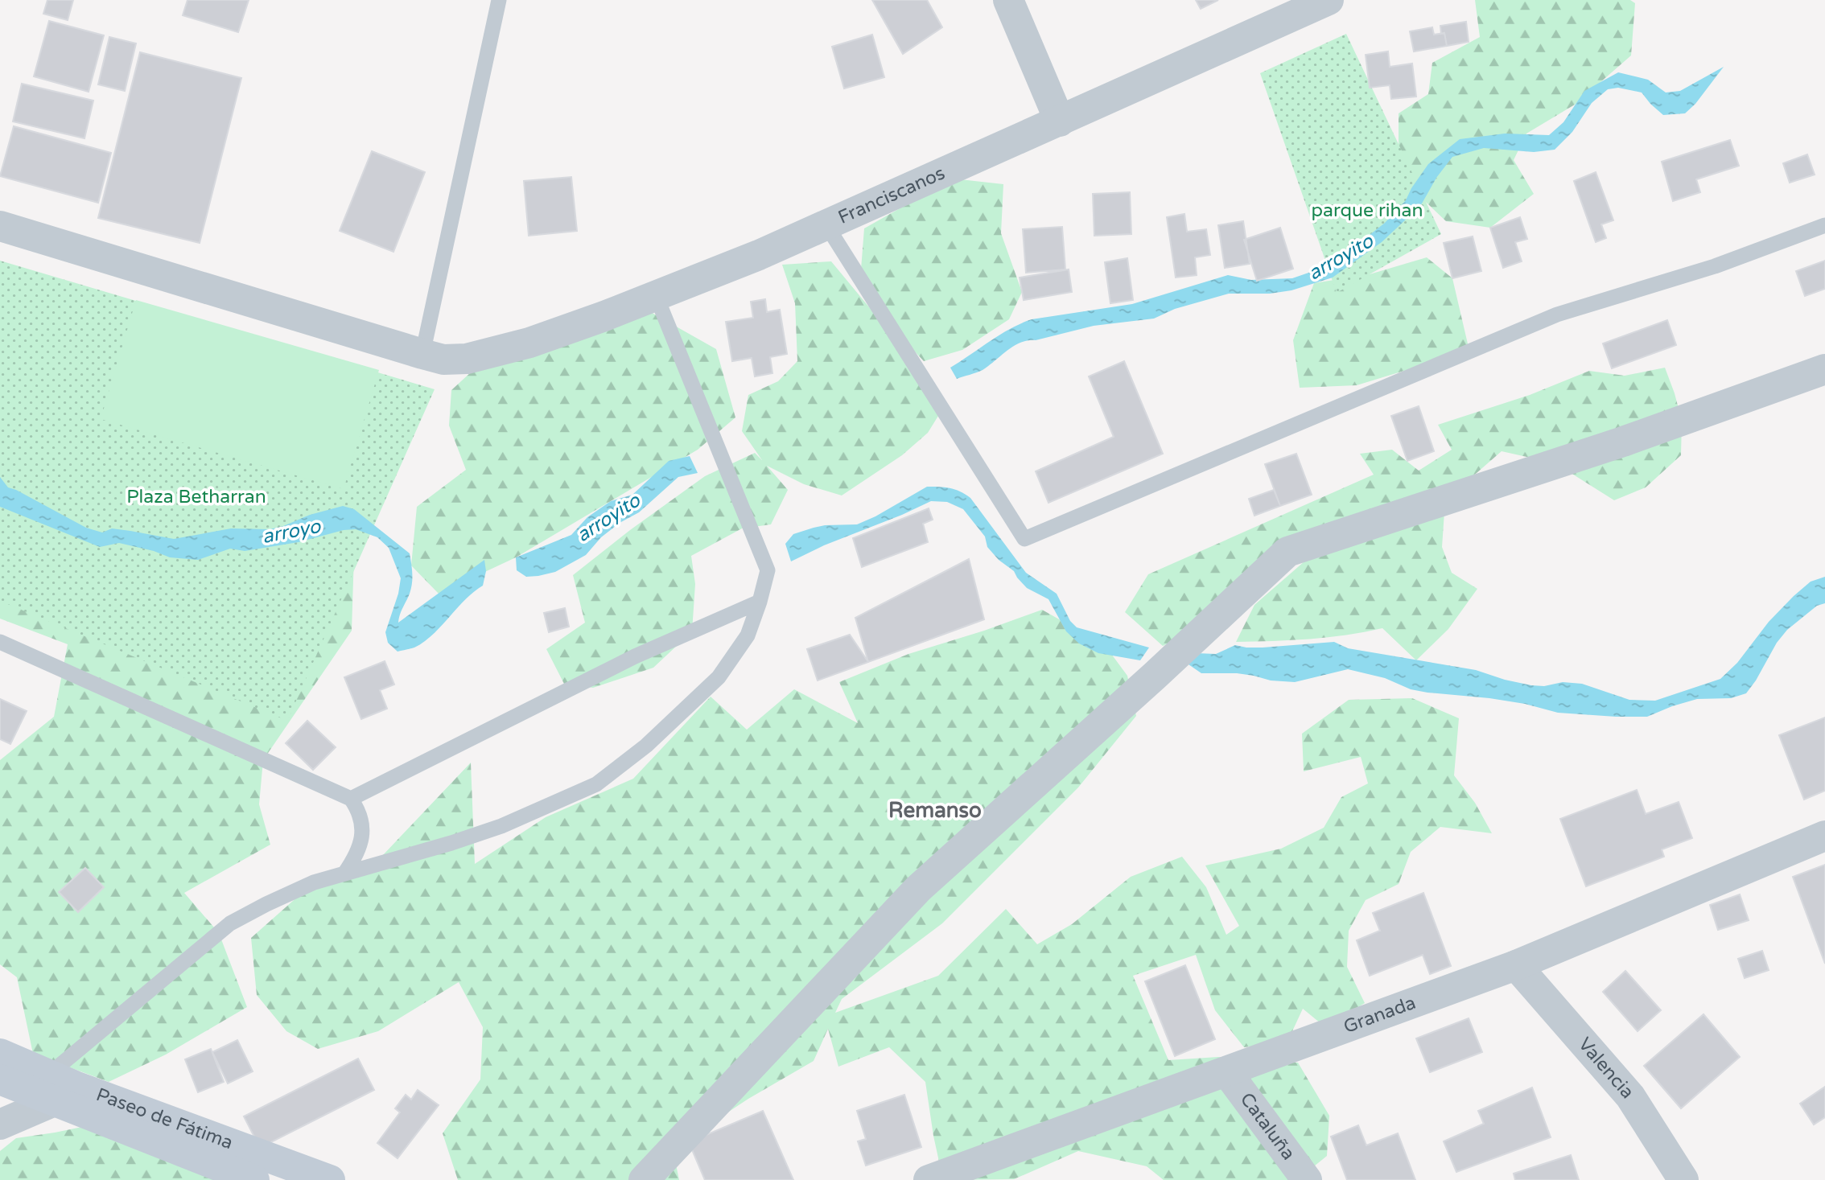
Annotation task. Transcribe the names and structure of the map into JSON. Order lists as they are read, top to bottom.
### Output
{
  "streets": {
    "street": [
      "Franciscanos",
      "Granada",
      "Valencia",
      "Paseo de Fátima",
      "Cataluña"
    ]
  },
  "crossings": [
    ["Granada", "Valencia"],
    ["Granada", "Cataluña"]
  ],
  "districts": ["Remanso"],
  "water": ["arroyito", "arroyo"],
  "parks": ["parque rihan", "Plaza Betharran"]
}
